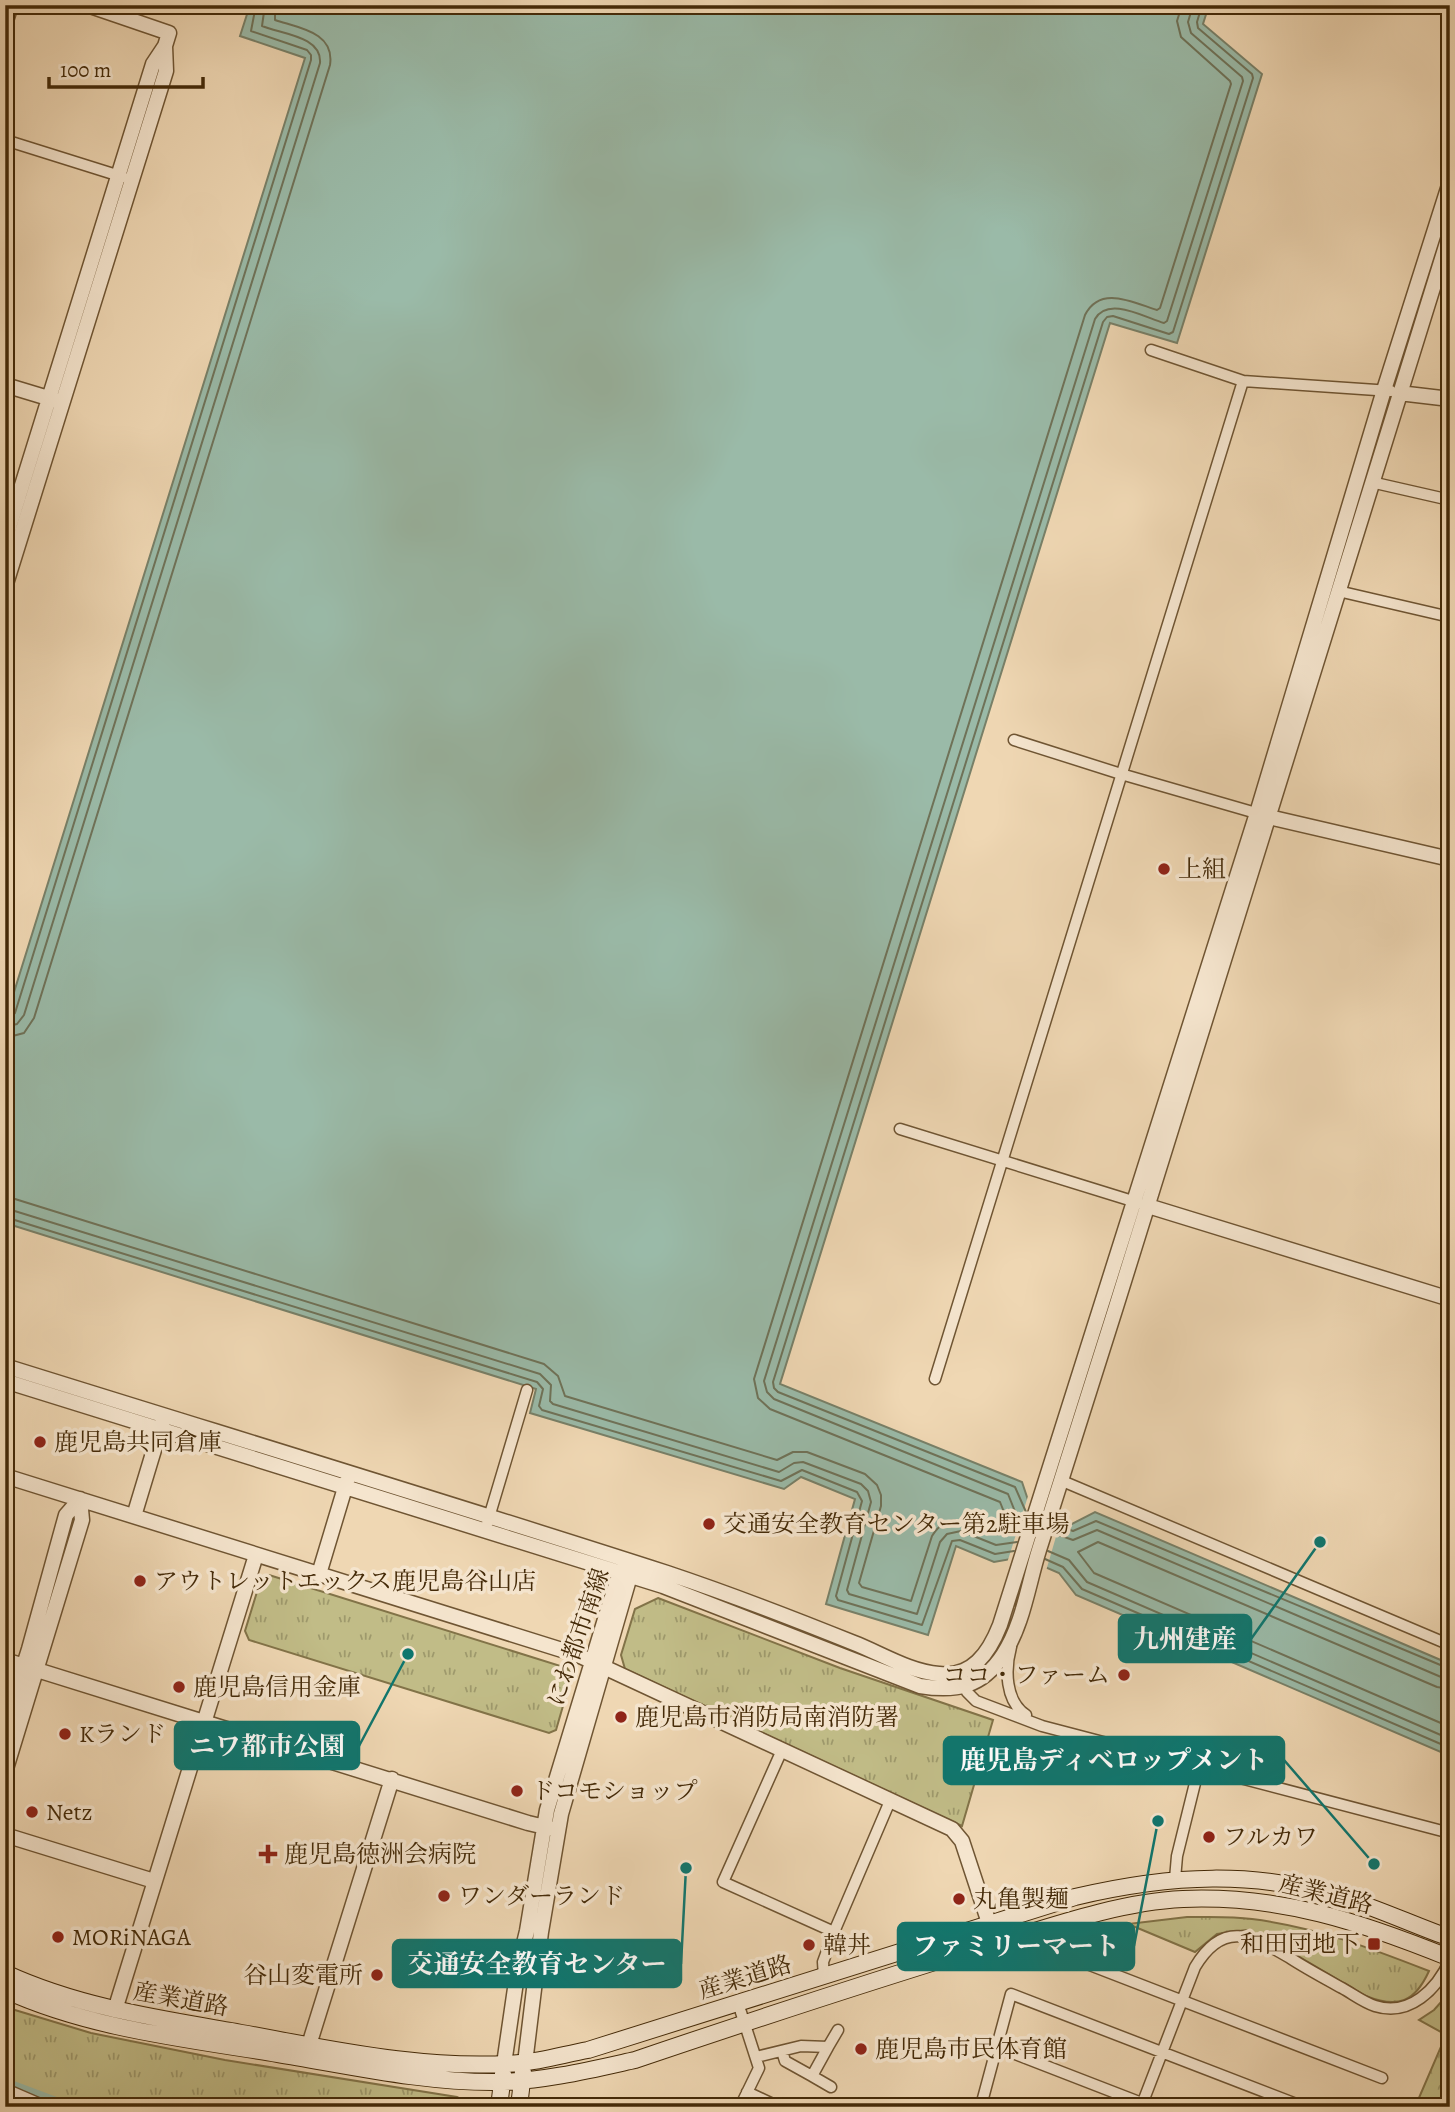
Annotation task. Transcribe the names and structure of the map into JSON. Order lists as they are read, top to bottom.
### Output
{
  "streets": {
    "main road": ["産業道路"],
    "street": ["にわ都市南線"]
  },
  "crossings": [
    ["にわ都市南線", "産業道路"]
  ],
  "places": {
    "other": [
      "上組",
      "鹿児島共同倉庫",
      "交通安全教育センター第2駐車場",
      "九州建産",
      "アウトレットエックス鹿児島谷山店",
      "ニワ都市公園",
      "ココ・ファーム",
      "鹿児島信用金庫",
      "鹿児島市消防局南消防署",
      "Kランド",
      "ドコモショップ",
      "Netz",
      "ファミリーマート",
      "フルカワ",
      "鹿児島ディベロップメント",
      "交通安全教育センター",
      "ワンダーランド",
      "丸亀製麺",
      "MORiNAGA",
      "韓丼",
      "谷山変電所",
      "鹿児島市民体育館"
    ],
    "health": ["鹿児島徳洲会病院"],
    "transit": ["和田団地下"]
  },
  "scale_bar": "100 m"
}
